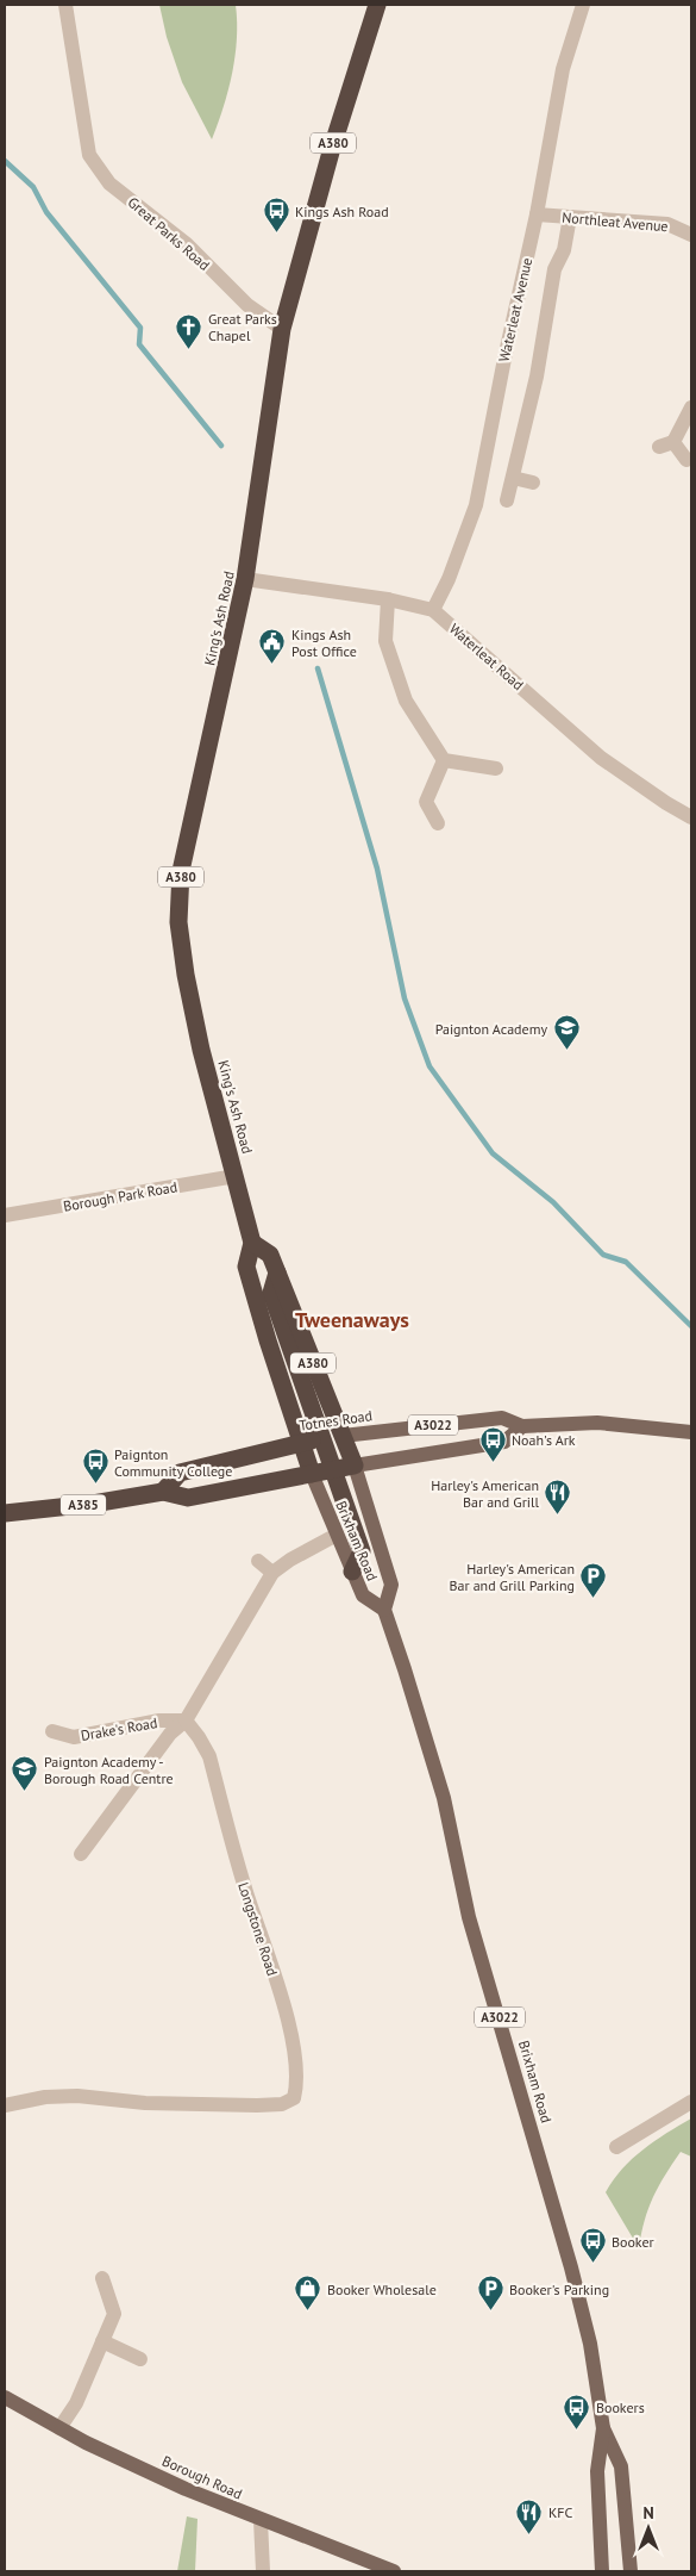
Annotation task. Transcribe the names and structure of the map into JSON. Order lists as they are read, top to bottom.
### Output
{
  "streets": {
    "highway": [
      "A380",
      "King's Ash Road",
      "Totnes Road",
      "A385"
    ],
    "main road": ["A3022", "Brixham Road", "Borough Road"],
    "street": [
      "Northleat Avenue",
      "Great Parks Road",
      "Waterleat Avenue",
      "Waterleat Road",
      "Borough Park Road",
      "Drake's Road",
      "Longstone Road"
    ]
  },
  "crossings": [
    ["A380", "King's Ash Road"],
    ["A380", "Totnes Road"],
    ["A380", "A3022"],
    ["A380", "A385"],
    ["A380", "Brixham Road"],
    ["Northleat Avenue", "Waterleat Avenue"],
    ["Great Parks Road", "King's Ash Road"],
    ["Waterleat Avenue", "Waterleat Road"],
    ["King's Ash Road", "Waterleat Road"],
    ["King's Ash Road", "Borough Park Road"],
    ["King's Ash Road", "Totnes Road"],
    ["King's Ash Road", "A385"],
    ["King's Ash Road", "Brixham Road"],
    ["Totnes Road", "A3022"],
    ["Totnes Road", "A385"],
    ["A3022", "A385"],
    ["A3022", "Brixham Road"],
    ["A385", "Brixham Road"],
    ["Drake's Road", "Longstone Road"]
  ],
  "districts": ["Tweenaways"],
  "places": {
    "bus stop": [
      "Kings Ash Road",
      "Noah's Ark",
      "Paignton Community College",
      "Booker",
      "Bookers"
    ],
    "church": ["Great Parks Chapel"],
    "public building": ["Kings Ash Post Office"],
    "school or university": ["Paignton Academy", "Paignton Academy - Borough Road Centre"],
    "restaurant": ["Harley's American Bar and Grill", "KFC"],
    "parking": ["Harley's American Bar and Grill Parking", "Booker's Parking"],
    "shop": ["Booker Wholesale"]
  },
  "north": "top"
}
